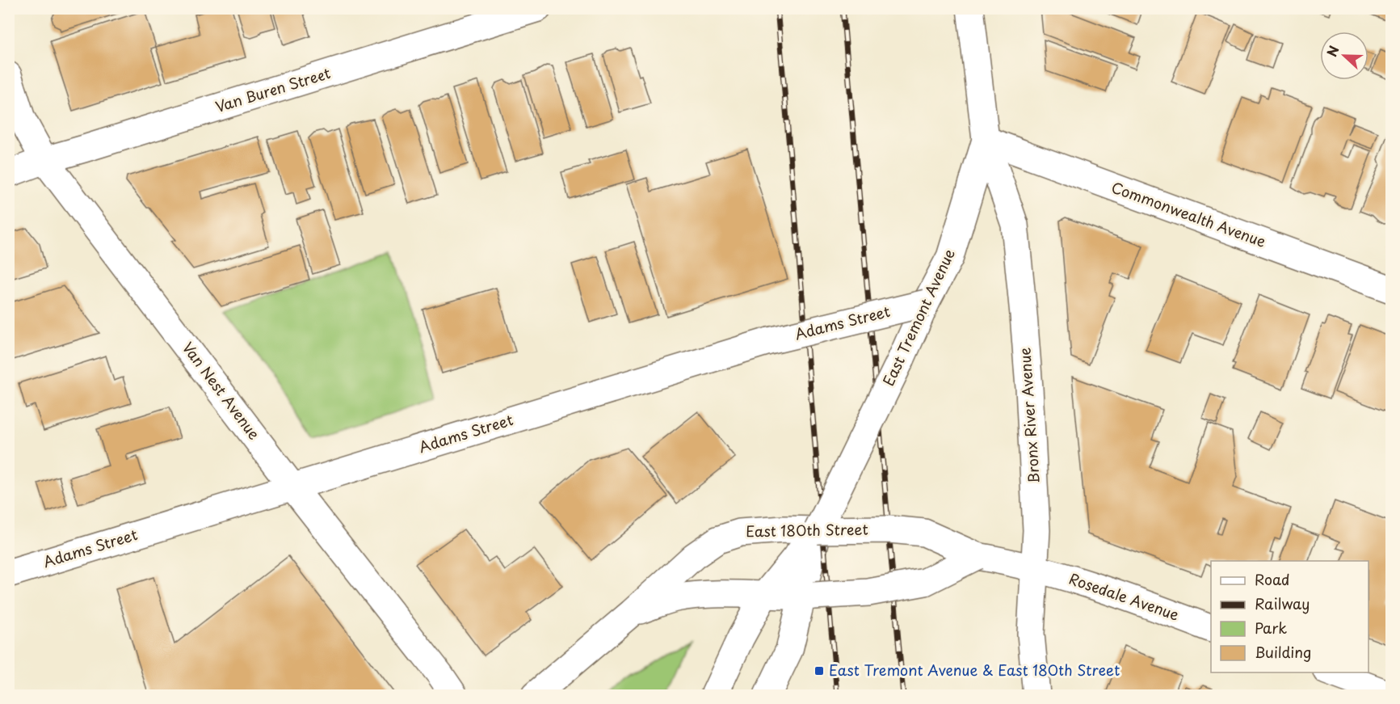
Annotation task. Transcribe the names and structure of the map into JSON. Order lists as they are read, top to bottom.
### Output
{
  "streets": {
    "street": [
      "Van Buren Street",
      "Commonwealth Avenue",
      "East Tremont Avenue",
      "Adams Street",
      "Van Nest Avenue",
      "Bronx River Avenue",
      "East 180th Street",
      "Rosedale Avenue"
    ]
  },
  "crossings": [
    ["Van Buren Street", "Van Nest Avenue"],
    ["Commonwealth Avenue", "East Tremont Avenue"],
    ["Commonwealth Avenue", "Bronx River Avenue"],
    ["East Tremont Avenue", "Adams Street"],
    ["East Tremont Avenue", "Bronx River Avenue"],
    ["East Tremont Avenue", "East 180th Street"],
    ["Adams Street", "Van Nest Avenue"],
    ["Bronx River Avenue", "East 180th Street"],
    ["Bronx River Avenue", "Rosedale Avenue"],
    ["East 180th Street", "Rosedale Avenue"]
  ],
  "places": {
    "transit": ["East Tremont Avenue & East 180th Street"]
  },
  "legend": [
    "Road",
    "Railway",
    "Park",
    "Building"
  ],
  "north": "left"
}
